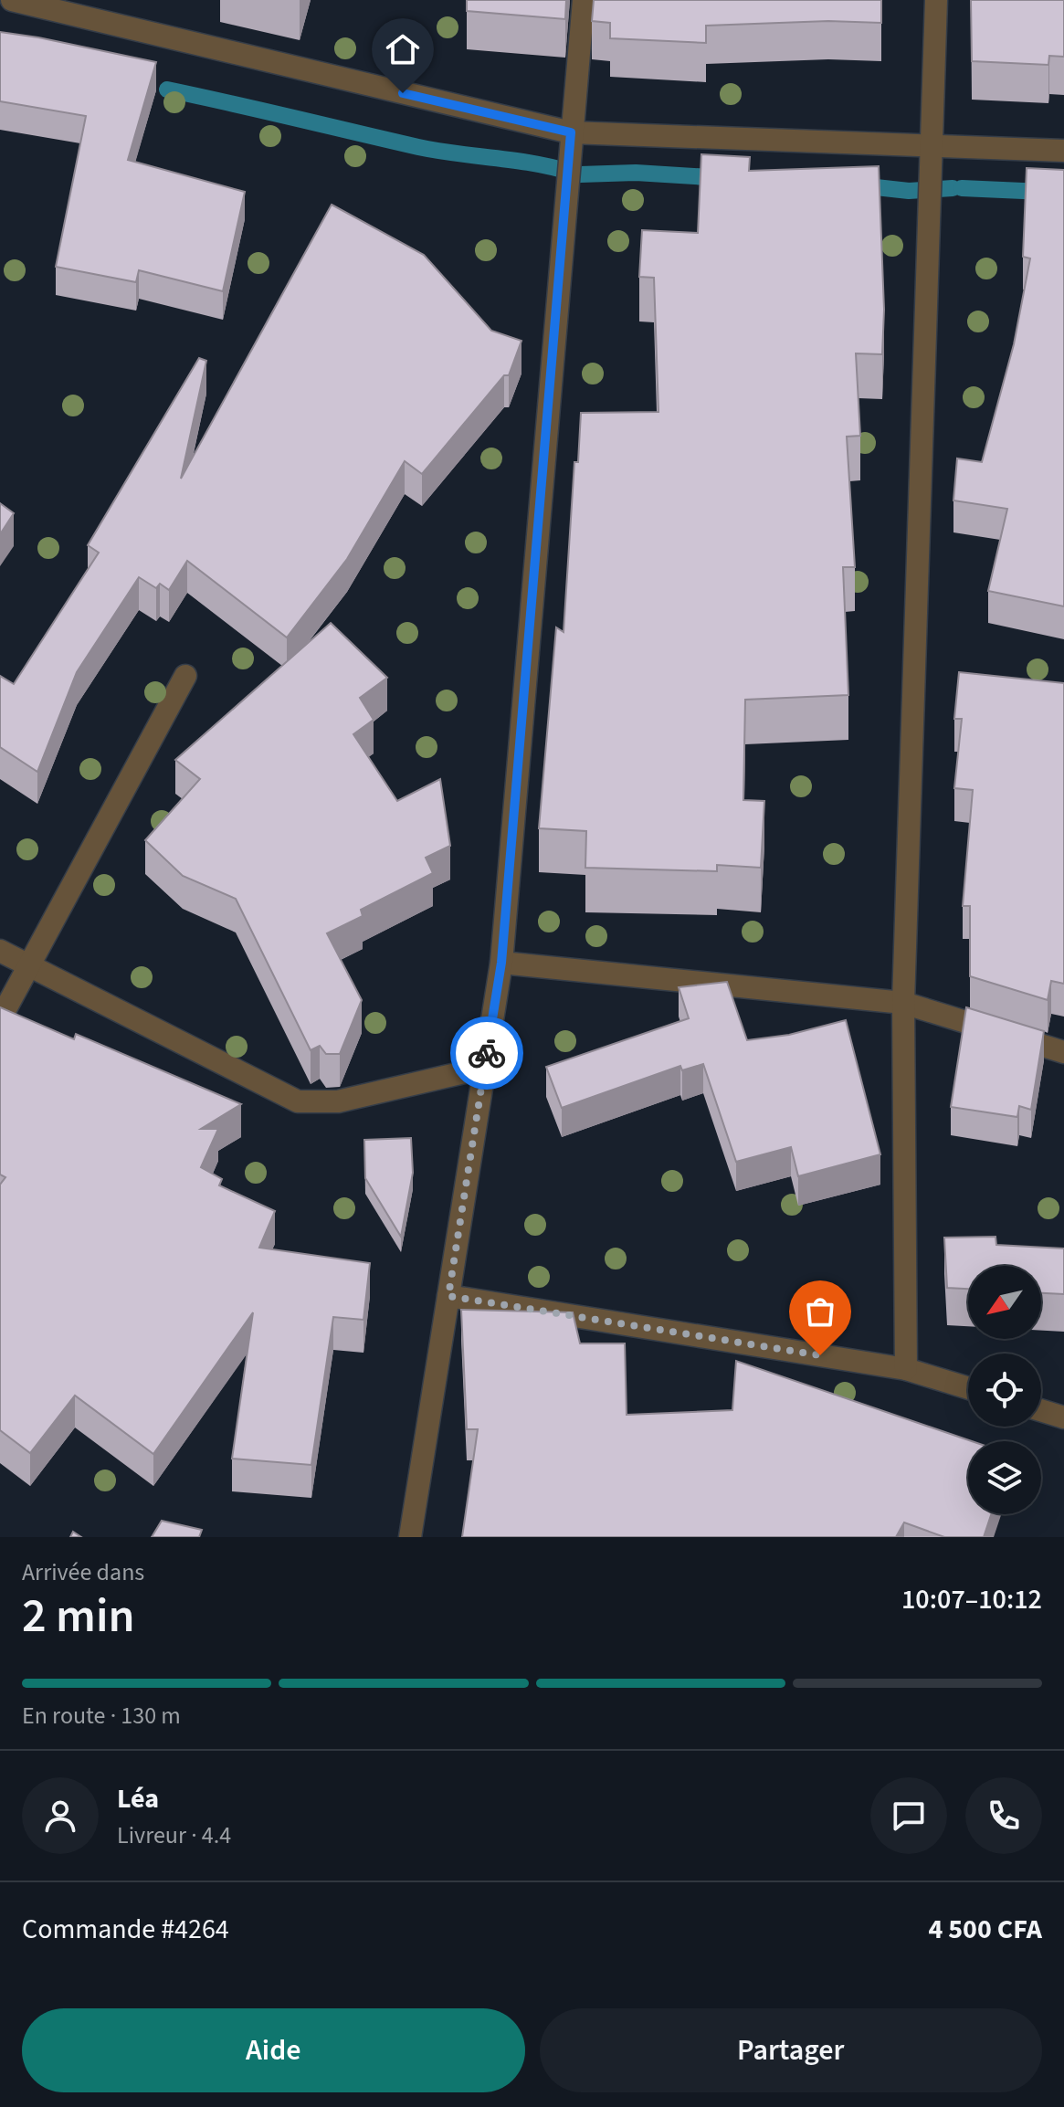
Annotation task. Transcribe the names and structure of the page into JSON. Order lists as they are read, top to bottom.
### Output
{
  "north": "bottom left",
  "page": {
    "heading": ["2 min", "Arrivée dans", "10:07–10:12"],
    "panel": [
      "Léa",
      "Livreur · 4.4",
      "Commande #4264",
      "4 500 CFA"
    ],
    "bar": "En route · 130 m",
    "buttons": ["Aide", "Partager"]
  }
}
